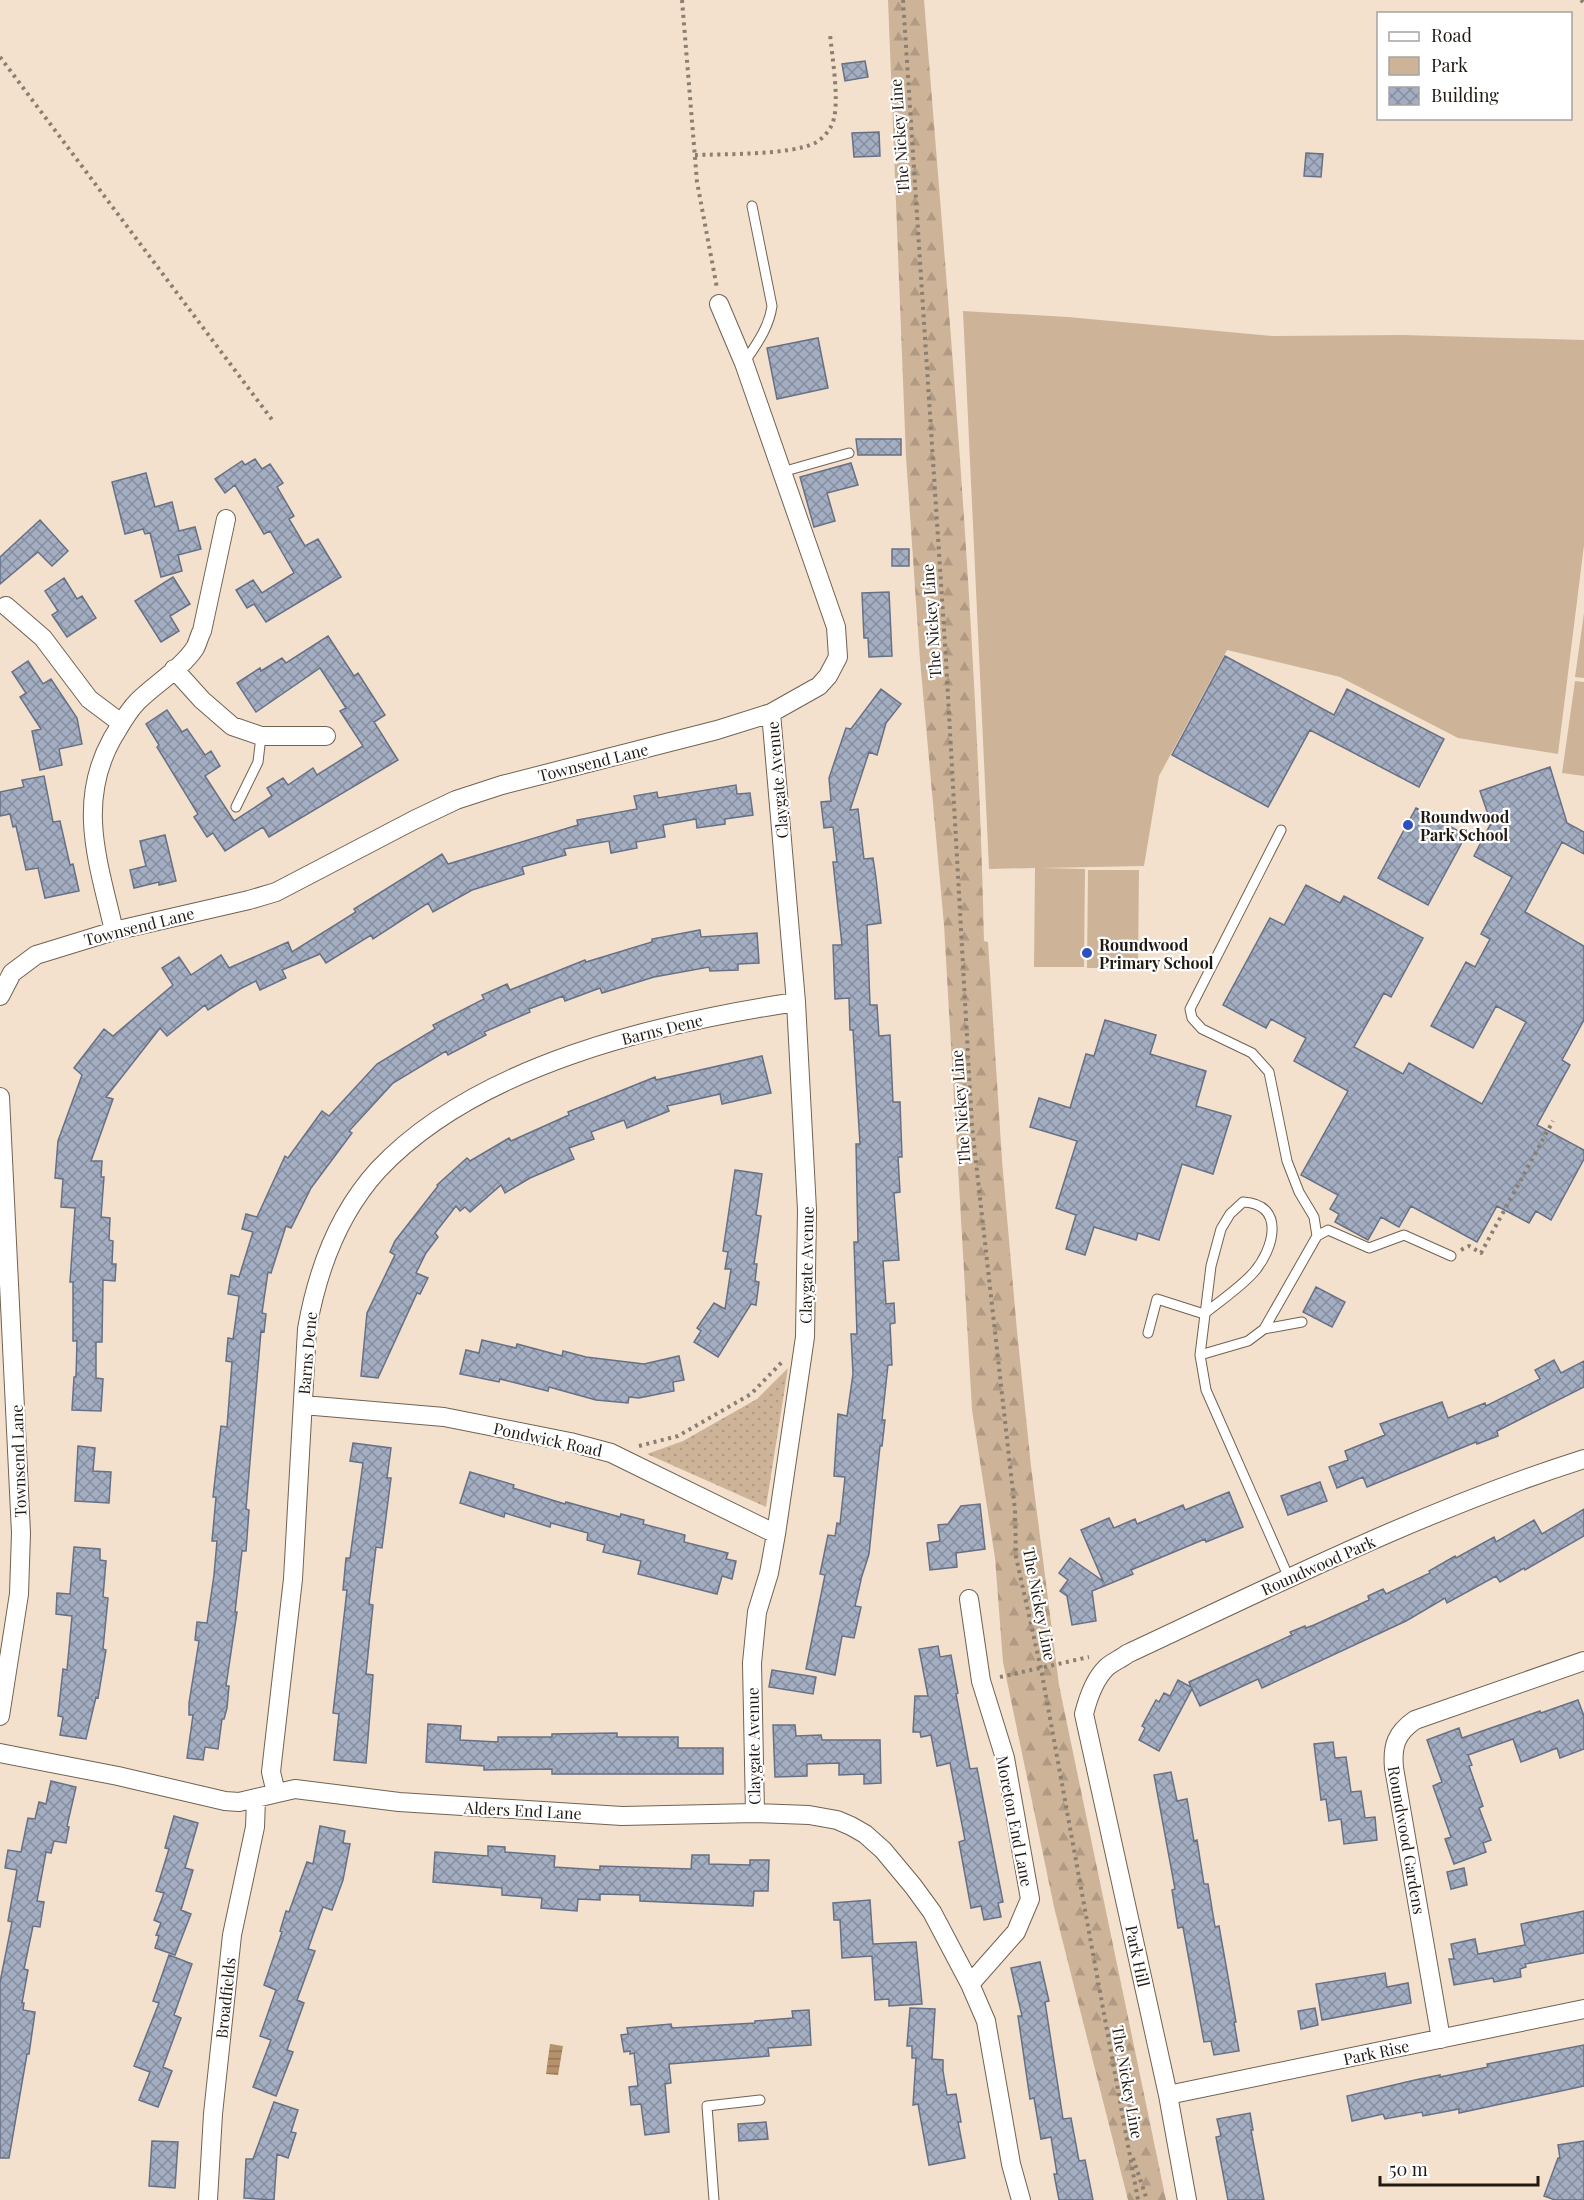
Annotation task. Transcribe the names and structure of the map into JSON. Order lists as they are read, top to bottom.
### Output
{
  "streets": {
    "street": [
      "Townsend Lane",
      "Claygate Avenue",
      "Barns Dene",
      "Pondwick Road",
      "Roundwood Park",
      "Alders End Lane",
      "Moreton End Lane",
      "Roundwood Gardens",
      "Park Hill",
      "Broadfields",
      "Park Rise"
    ],
    "path": ["The Nickey Line"]
  },
  "crossings": [
    ["Townsend Lane", "Claygate Avenue"],
    ["Claygate Avenue", "Barns Dene"],
    ["Claygate Avenue", "Pondwick Road"],
    ["Claygate Avenue", "Alders End Lane"],
    ["Barns Dene", "Pondwick Road"],
    ["Barns Dene", "Alders End Lane"],
    ["Roundwood Park", "Park Hill"],
    ["Alders End Lane", "Moreton End Lane"],
    ["Alders End Lane", "Broadfields"],
    ["Roundwood Gardens", "Park Rise"],
    ["Park Hill", "Park Rise"]
  ],
  "places": ["Roundwood Park School", "Roundwood Primary School"],
  "legend": ["Road", "Park", "Building"],
  "scale_bar": "50 m"
}
